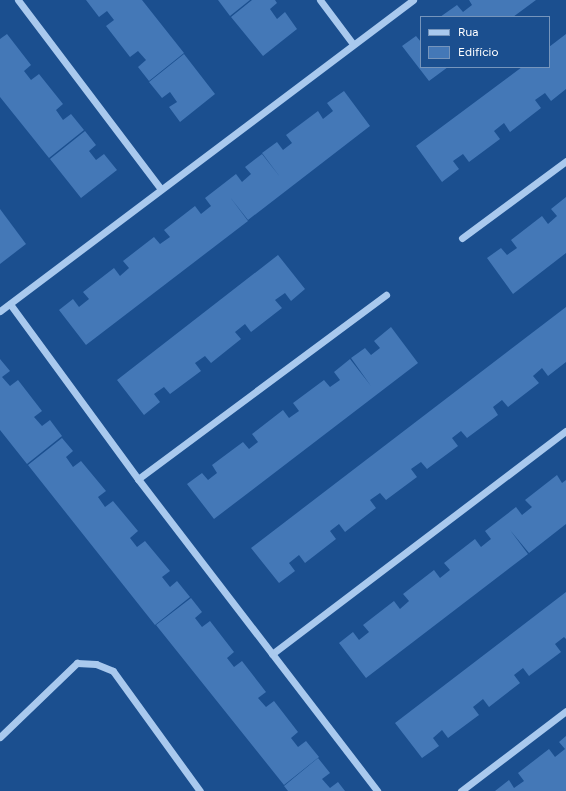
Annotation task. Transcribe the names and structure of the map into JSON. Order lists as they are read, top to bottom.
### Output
{
  "legend": ["Rua", "Edifício"]
}
